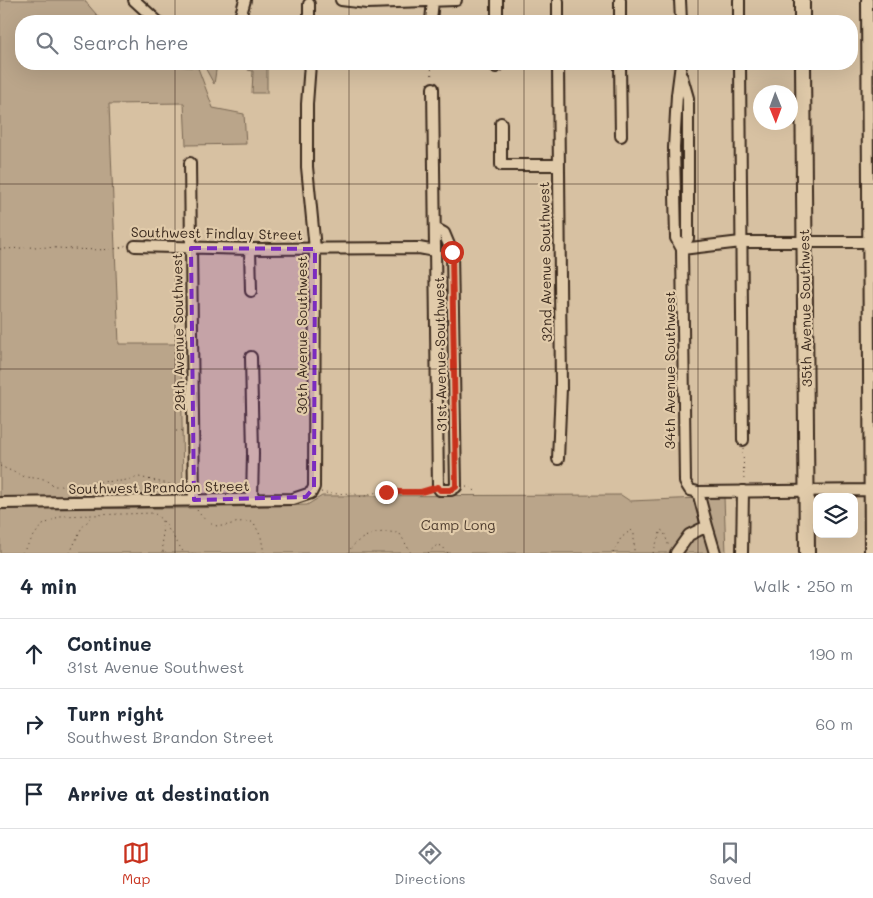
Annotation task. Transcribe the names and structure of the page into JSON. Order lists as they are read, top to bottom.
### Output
{
  "streets": {
    "main road": ["35th Avenue Southwest"],
    "street": [
      "Southwest Findlay Street",
      "32nd Avenue Southwest",
      "29th Avenue Southwest",
      "30th Avenue Southwest",
      "31st Avenue Southwest",
      "34th Avenue Southwest",
      "Southwest Brandon Street"
    ]
  },
  "crossings": [
    ["Southwest Findlay Street", "29th Avenue Southwest"],
    ["Southwest Findlay Street", "30th Avenue Southwest"],
    ["Southwest Findlay Street", "31st Avenue Southwest"],
    ["29th Avenue Southwest", "Southwest Brandon Street"],
    ["30th Avenue Southwest", "Southwest Brandon Street"]
  ],
  "parks": ["Camp Long"],
  "north": "bottom",
  "page": {
    "search": "Search here",
    "heading": ["4 min", "Walk · 250 m"],
    "list": [
      ["Continue", "31st Avenue Southwest", "190 m"],
      ["Turn right", "Southwest Brandon Street", "60 m"],
      "Arrive at destination"
    ],
    "nav": ["Map", "Directions", "Saved"]
  }
}
